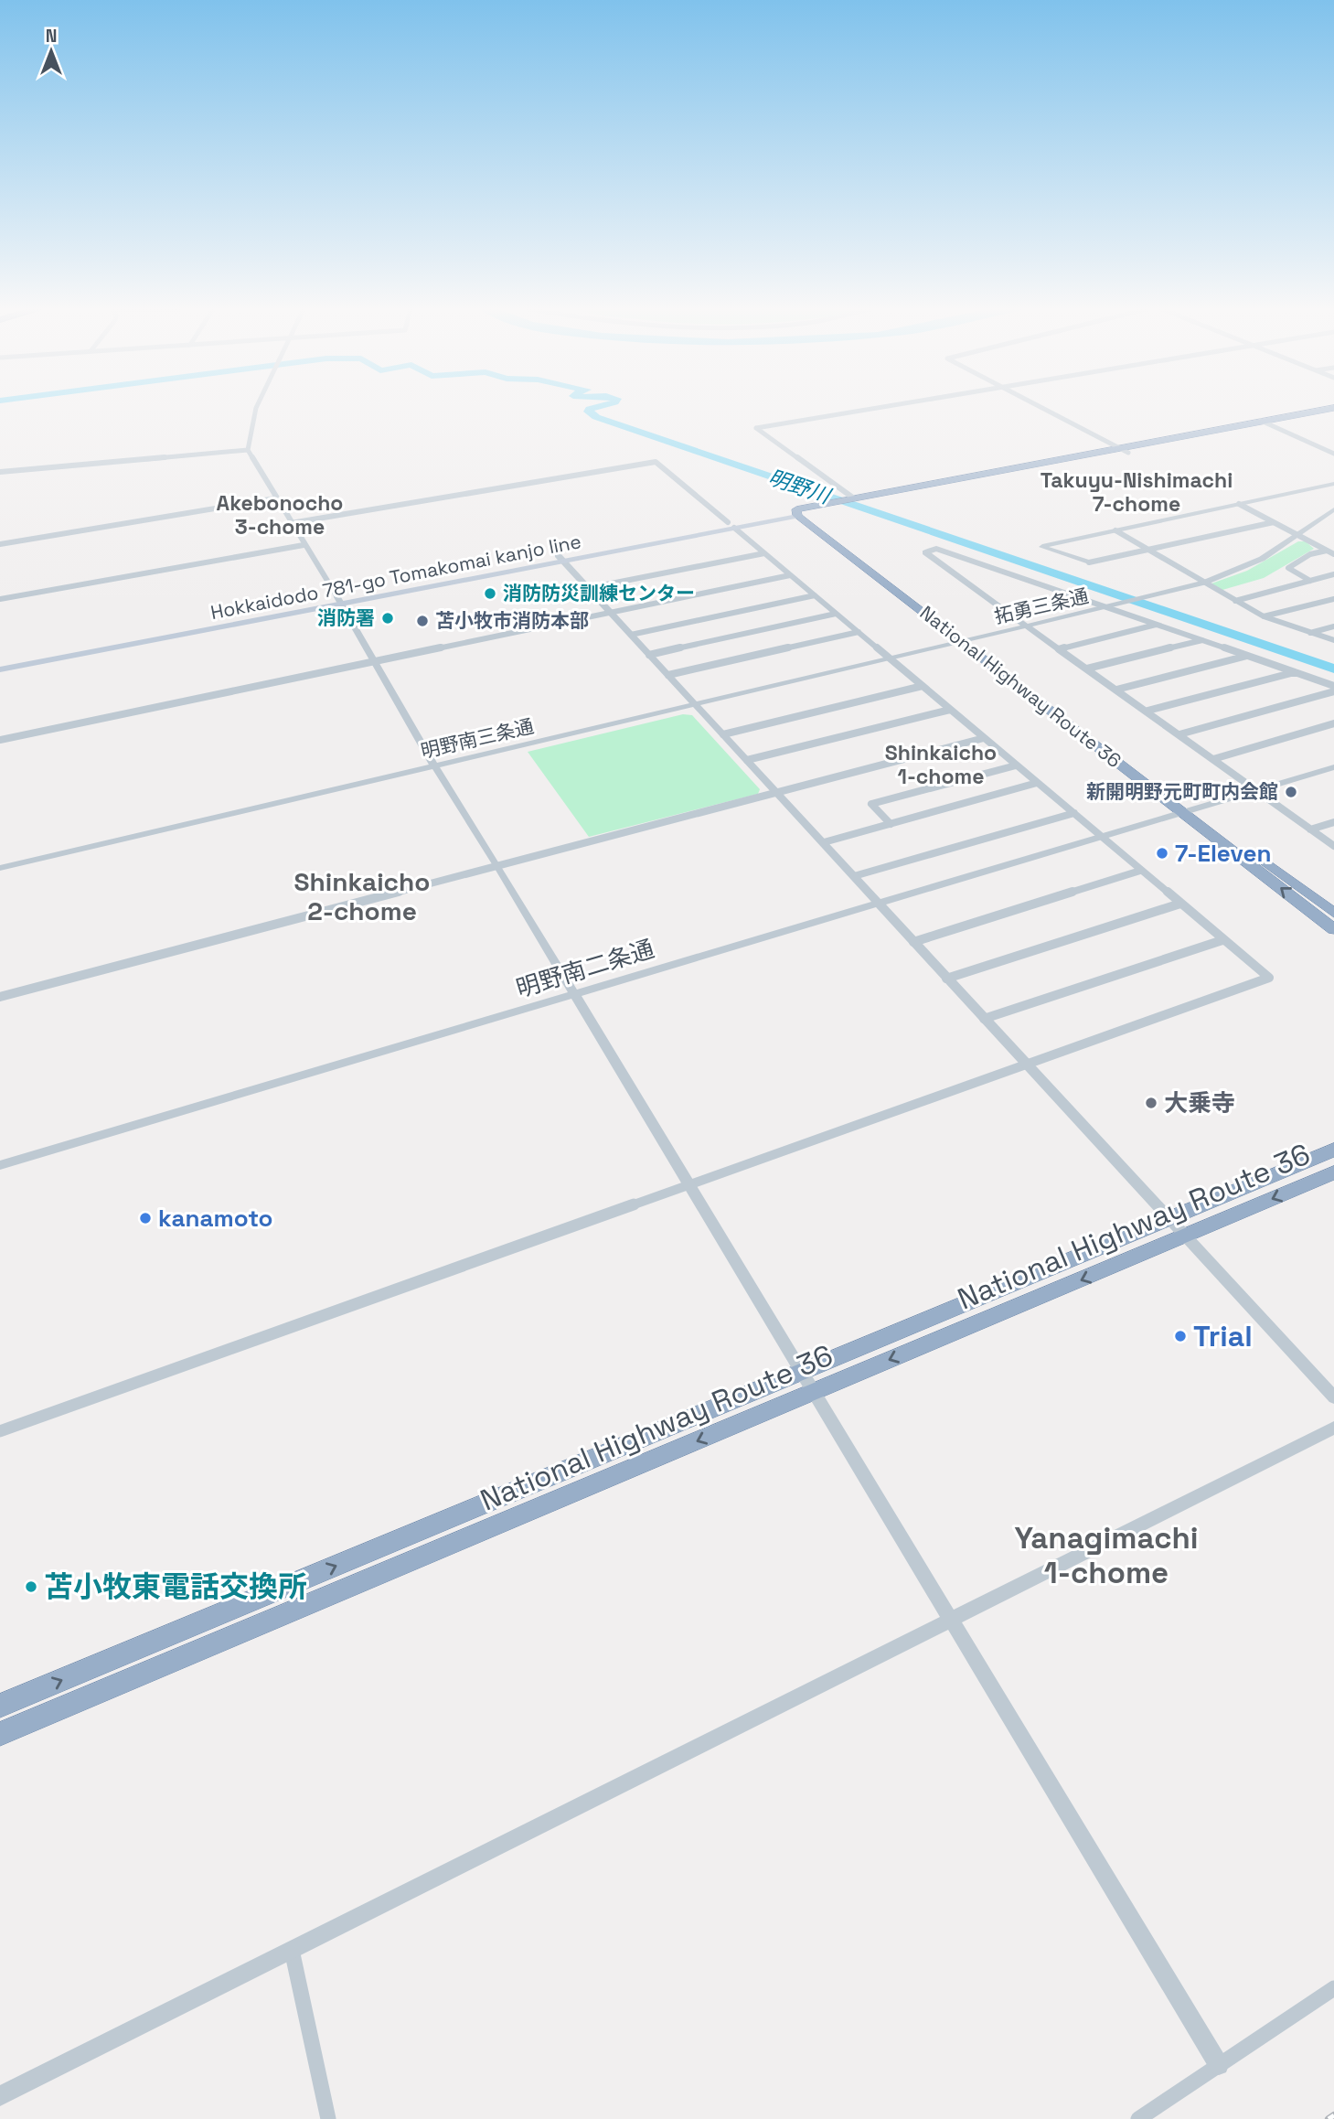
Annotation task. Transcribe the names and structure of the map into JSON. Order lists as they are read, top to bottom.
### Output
{
  "streets": {
    "highway": ["National Highway Route 36"],
    "main road": ["Hokkaidodo 781-go Tomakomai kanjo line"],
    "street": ["拓勇三条通", "明野南三条通", "明野南二条通"]
  },
  "crossings": [
    ["Hokkaidodo 781-go Tomakomai kanjo line", "National Highway Route 36"],
    ["拓勇三条通", "National Highway Route 36"],
    ["拓勇三条通", "明野南三条通"],
    ["National Highway Route 36", "明野南三条通"],
    ["National Highway Route 36", "明野南二条通"]
  ],
  "districts": [
    "Takuyu-Nishimachi 7-chome",
    "Akebonocho 3-chome",
    "Shinkaicho 1-chome",
    "Shinkaicho 2-chome",
    "Yanagimachi 1-chome"
  ],
  "water": ["明野川"],
  "places": [
    "消防防災訓練センター",
    "消防署",
    "苫小牧市消防本部",
    "新開明野元町町内会館",
    "7-Eleven",
    "大乗寺",
    "kanamoto",
    "Trial",
    "苫小牧東電話交換所"
  ],
  "north": "top"
}
